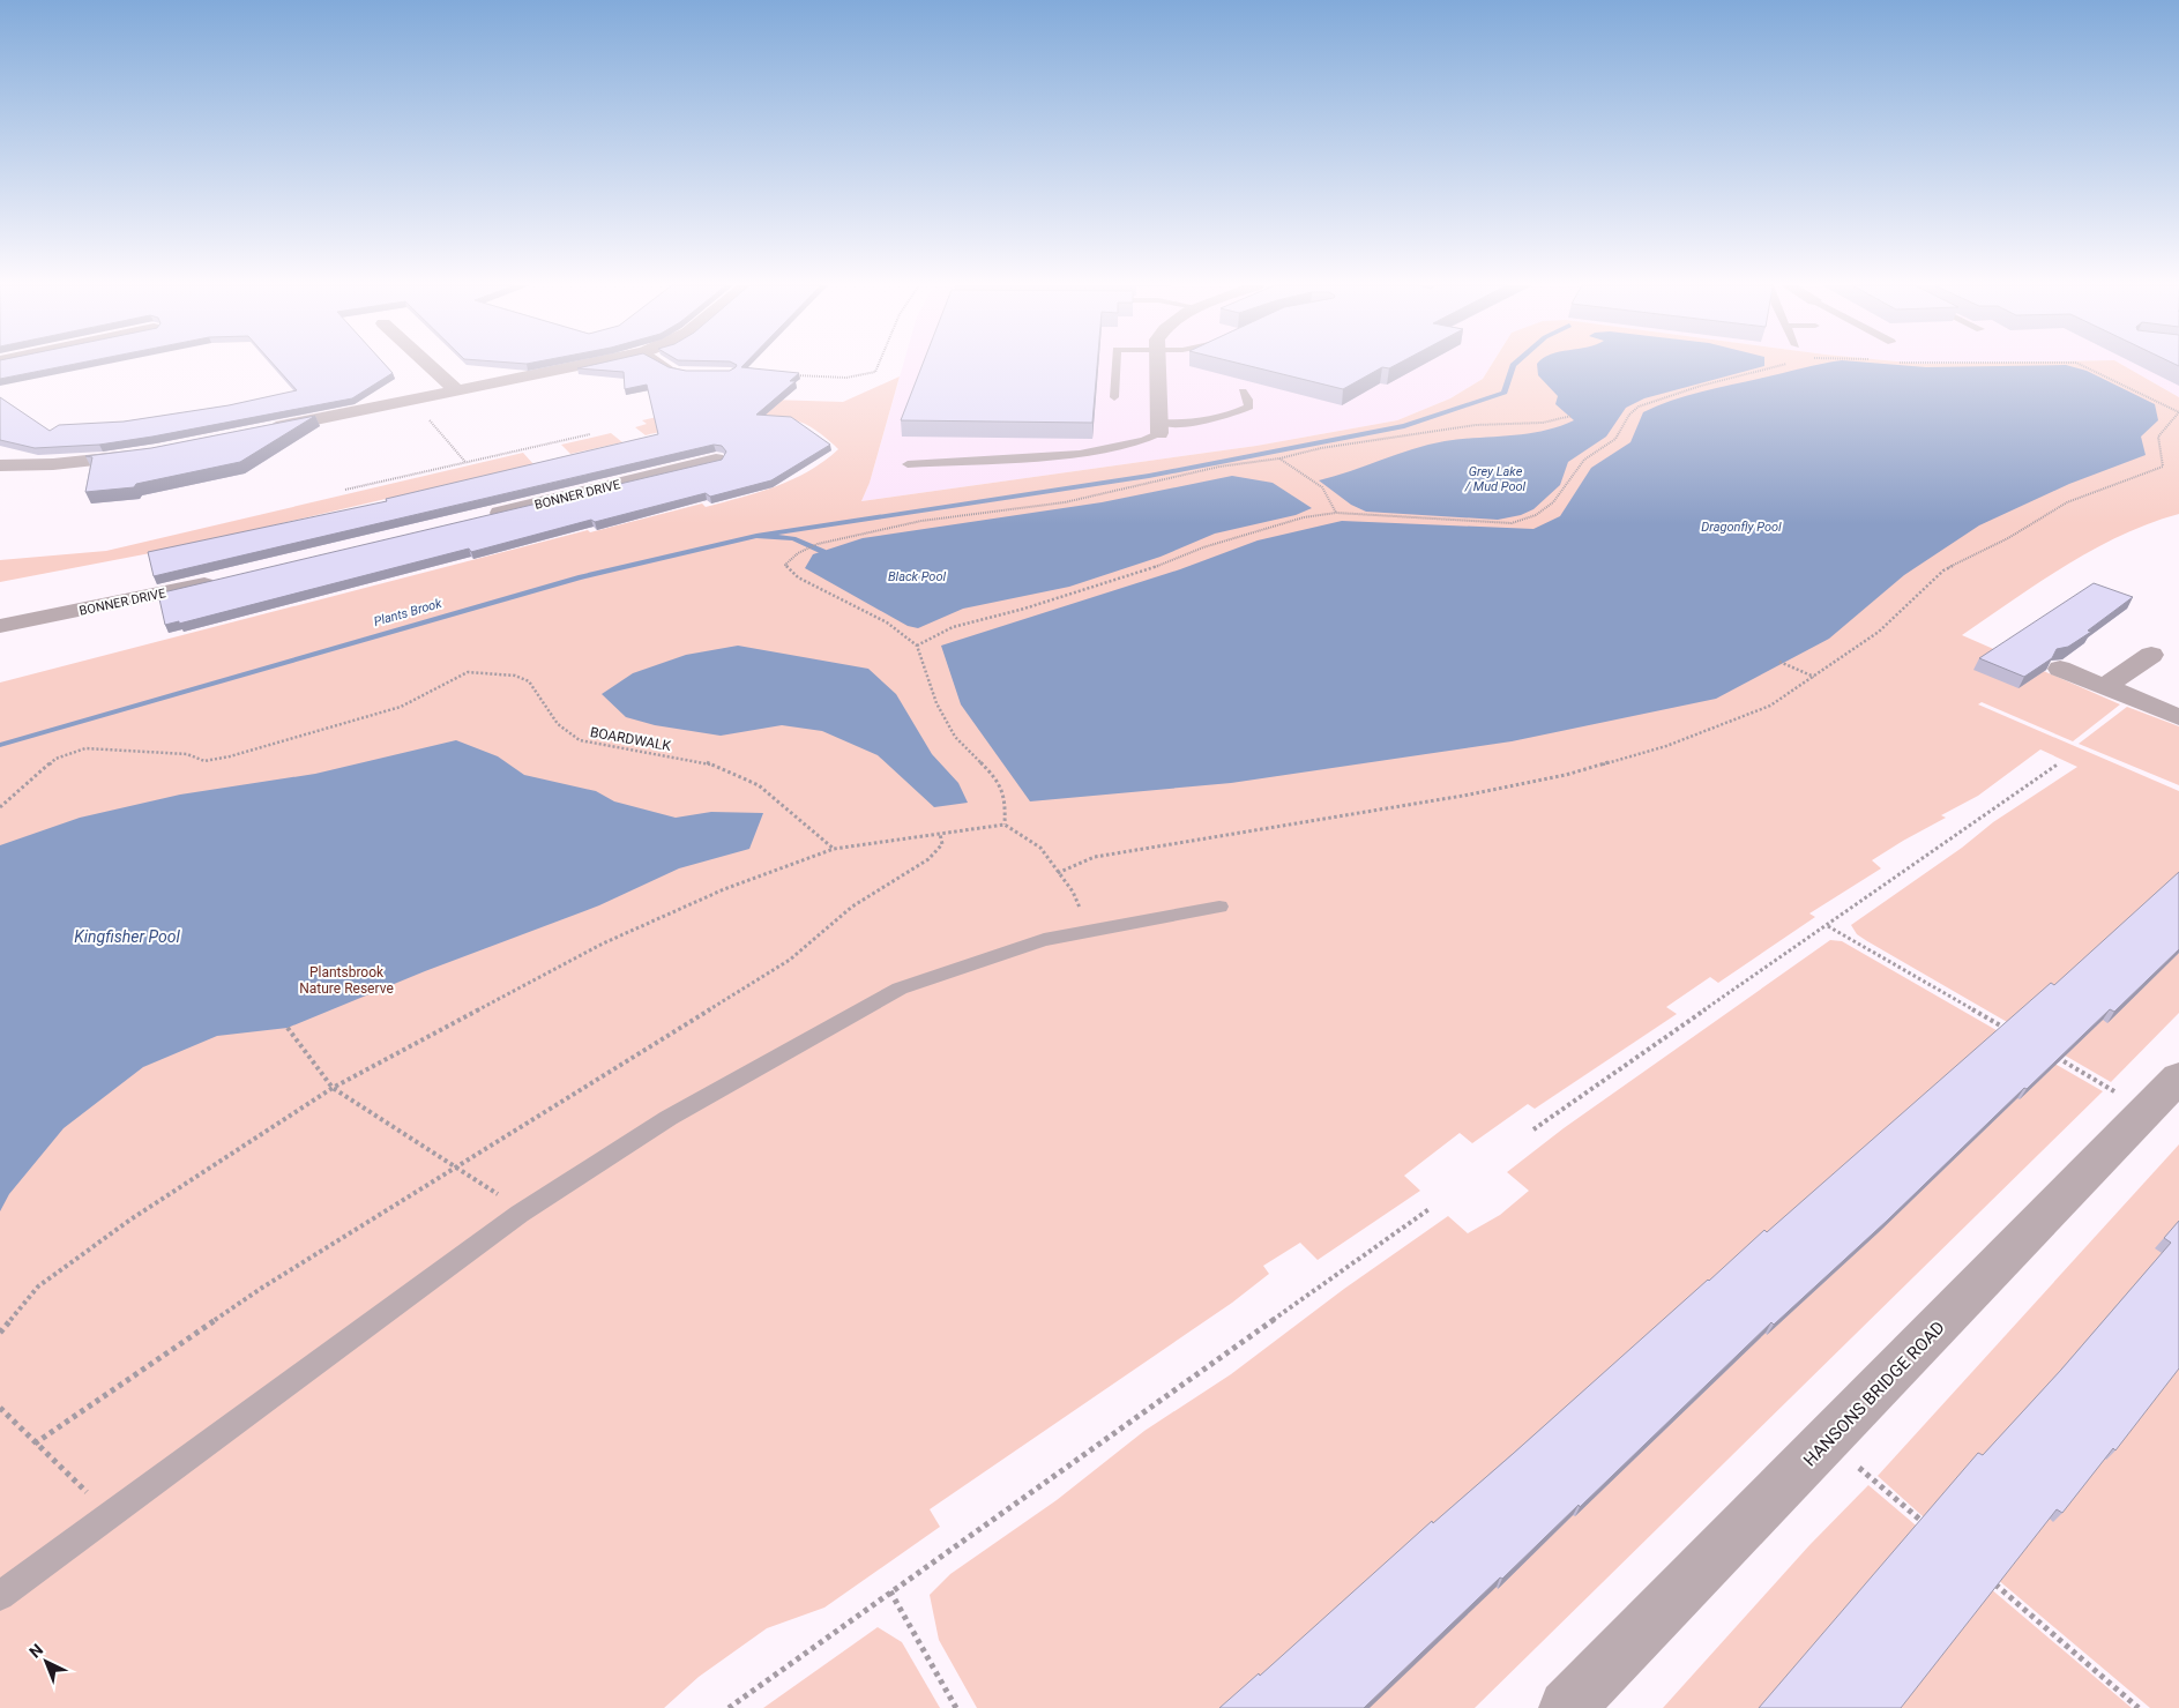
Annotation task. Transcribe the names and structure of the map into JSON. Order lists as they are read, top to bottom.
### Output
{
  "streets": {
    "street": ["BONNER DRIVE", "HANSONS BRIDGE ROAD"],
    "path": ["BOARDWALK"]
  },
  "water": [
    "Grey Lake / Mud Pool",
    "Dragonfly Pool",
    "Black Pool",
    "Plants Brook",
    "Kingfisher Pool"
  ],
  "parks": ["Plantsbrook Nature Reserve"],
  "north": "top left"
}
